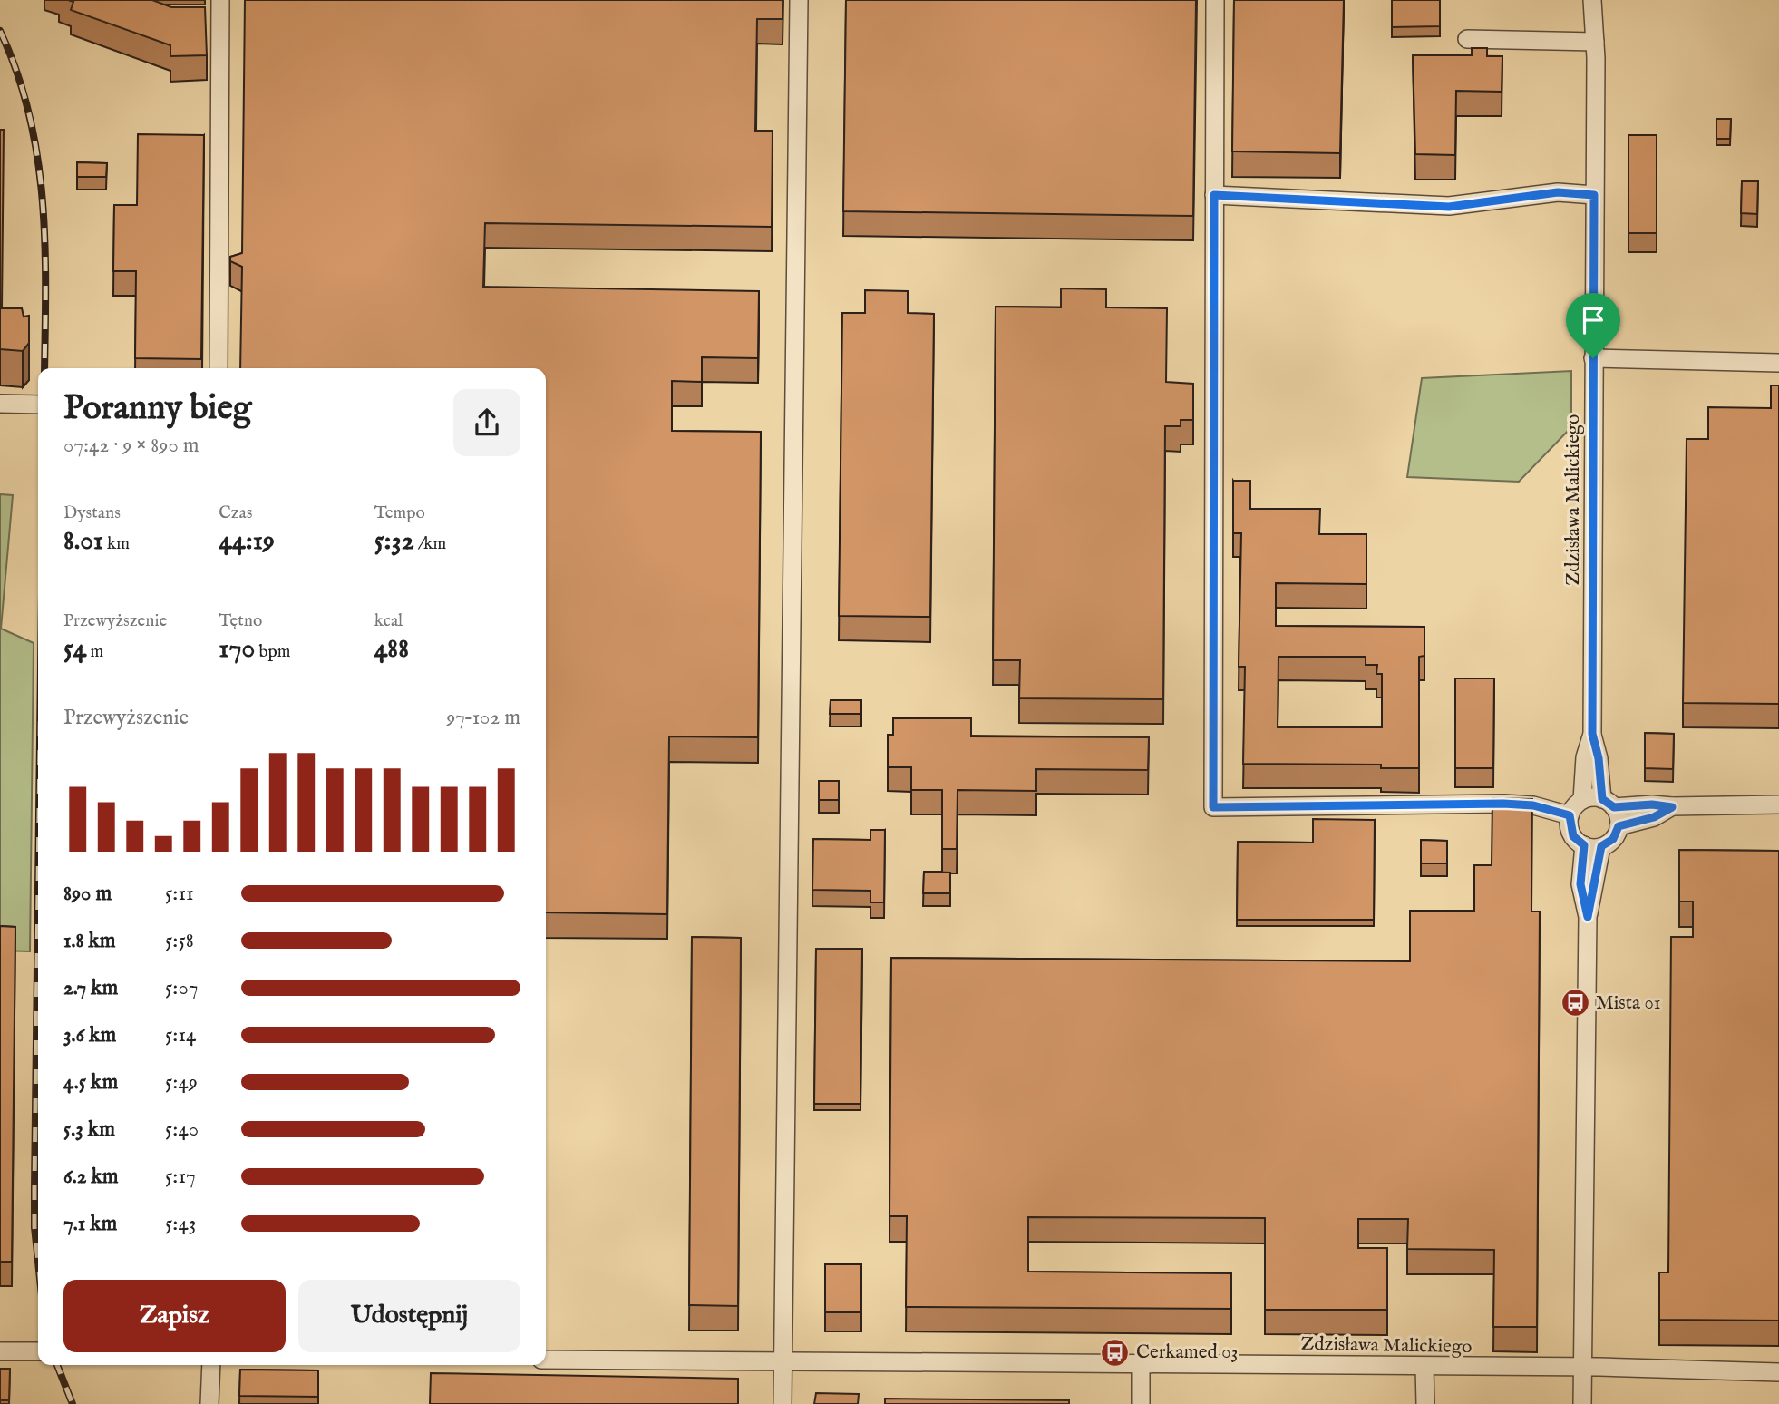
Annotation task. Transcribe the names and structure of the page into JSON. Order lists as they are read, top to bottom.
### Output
{
  "streets": {
    "street": ["Zdzisława Malickiego"]
  },
  "places": {
    "bus stop": ["Mista 01", "Cerkamed 03"]
  },
  "page": {
    "heading": ["Poranny bieg", "07:42 · 9 × 890 m"],
    "stats": [
      ["Dystans", "8.01 km"],
      ["Czas", "44:19"],
      ["Tempo", "5:32 /km"],
      ["Przewyższenie", "54 m"],
      ["Tętno", "170 bpm"],
      ["kcal", "488"]
    ],
    "chart": ["Przewyższenie", "97–102 m"],
    "list": [
      {
        "name": "890 m",
        "note": "5:11"
      },
      {
        "name": "1.8 km",
        "note": "5:58"
      },
      {
        "name": "2.7 km",
        "note": "5:07"
      },
      {
        "name": "3.6 km",
        "note": "5:14"
      },
      {
        "name": "4.5 km",
        "note": "5:49"
      },
      {
        "name": "5.3 km",
        "note": "5:40"
      },
      {
        "name": "6.2 km",
        "note": "5:17"
      },
      {
        "name": "7.1 km",
        "note": "5:43"
      }
    ],
    "buttons": ["Zapisz", "Udostępnij"]
  }
}
